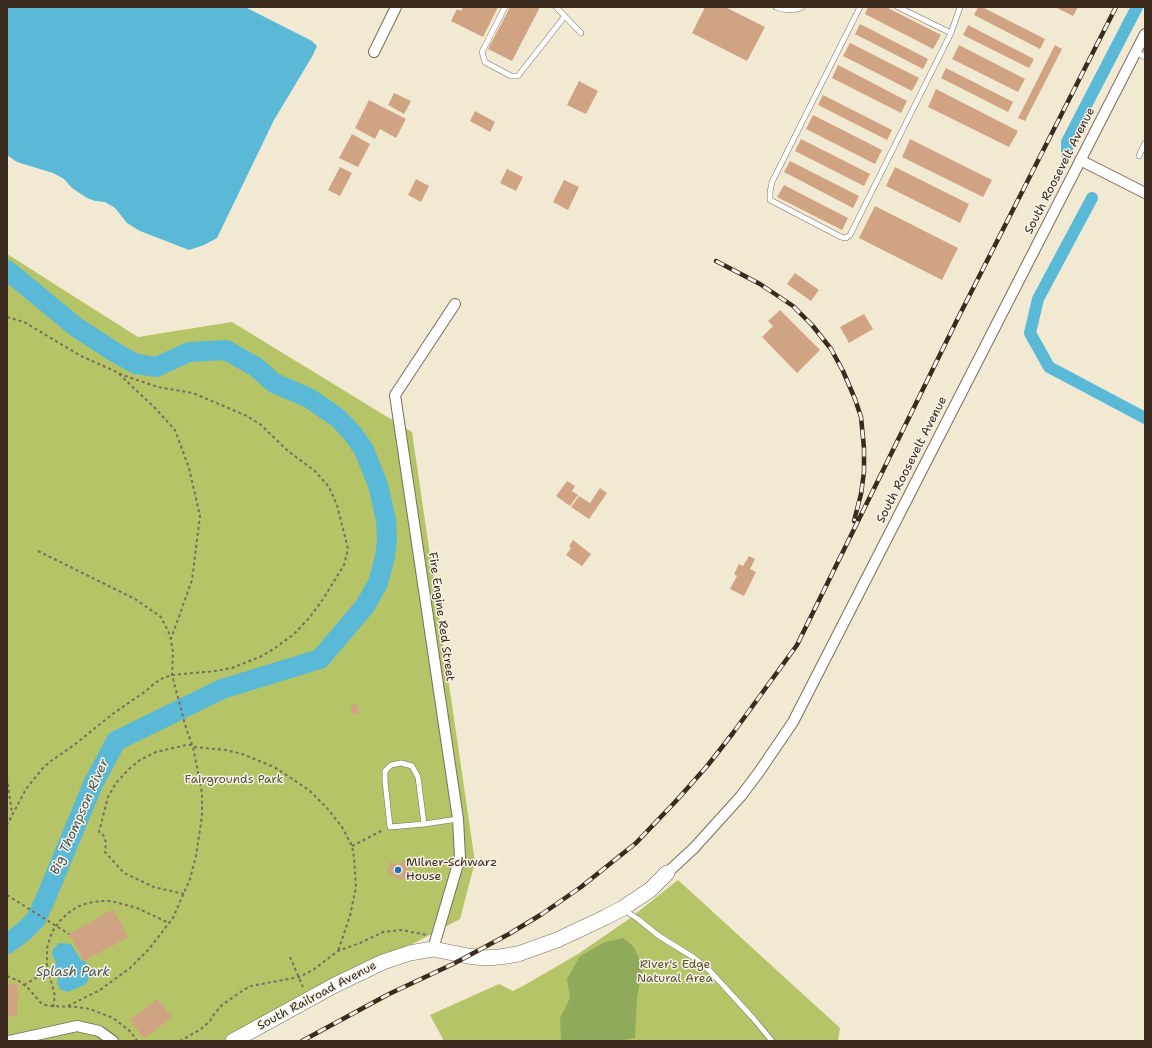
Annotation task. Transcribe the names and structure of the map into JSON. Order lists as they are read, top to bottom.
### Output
{
  "streets": {
    "street": ["South Roosevelt Avenue", "Fire Engine Red Street", "South Railroad Avenue"]
  },
  "crossings": [
    ["South Roosevelt Avenue", "South Railroad Avenue"],
    ["Fire Engine Red Street", "South Railroad Avenue"]
  ],
  "water": ["Big Thompson River", "Splash Park"],
  "parks": ["Fairgrounds Park", "River's Edge Natural Area"],
  "places": ["Milner-Schwarz House"]
}
